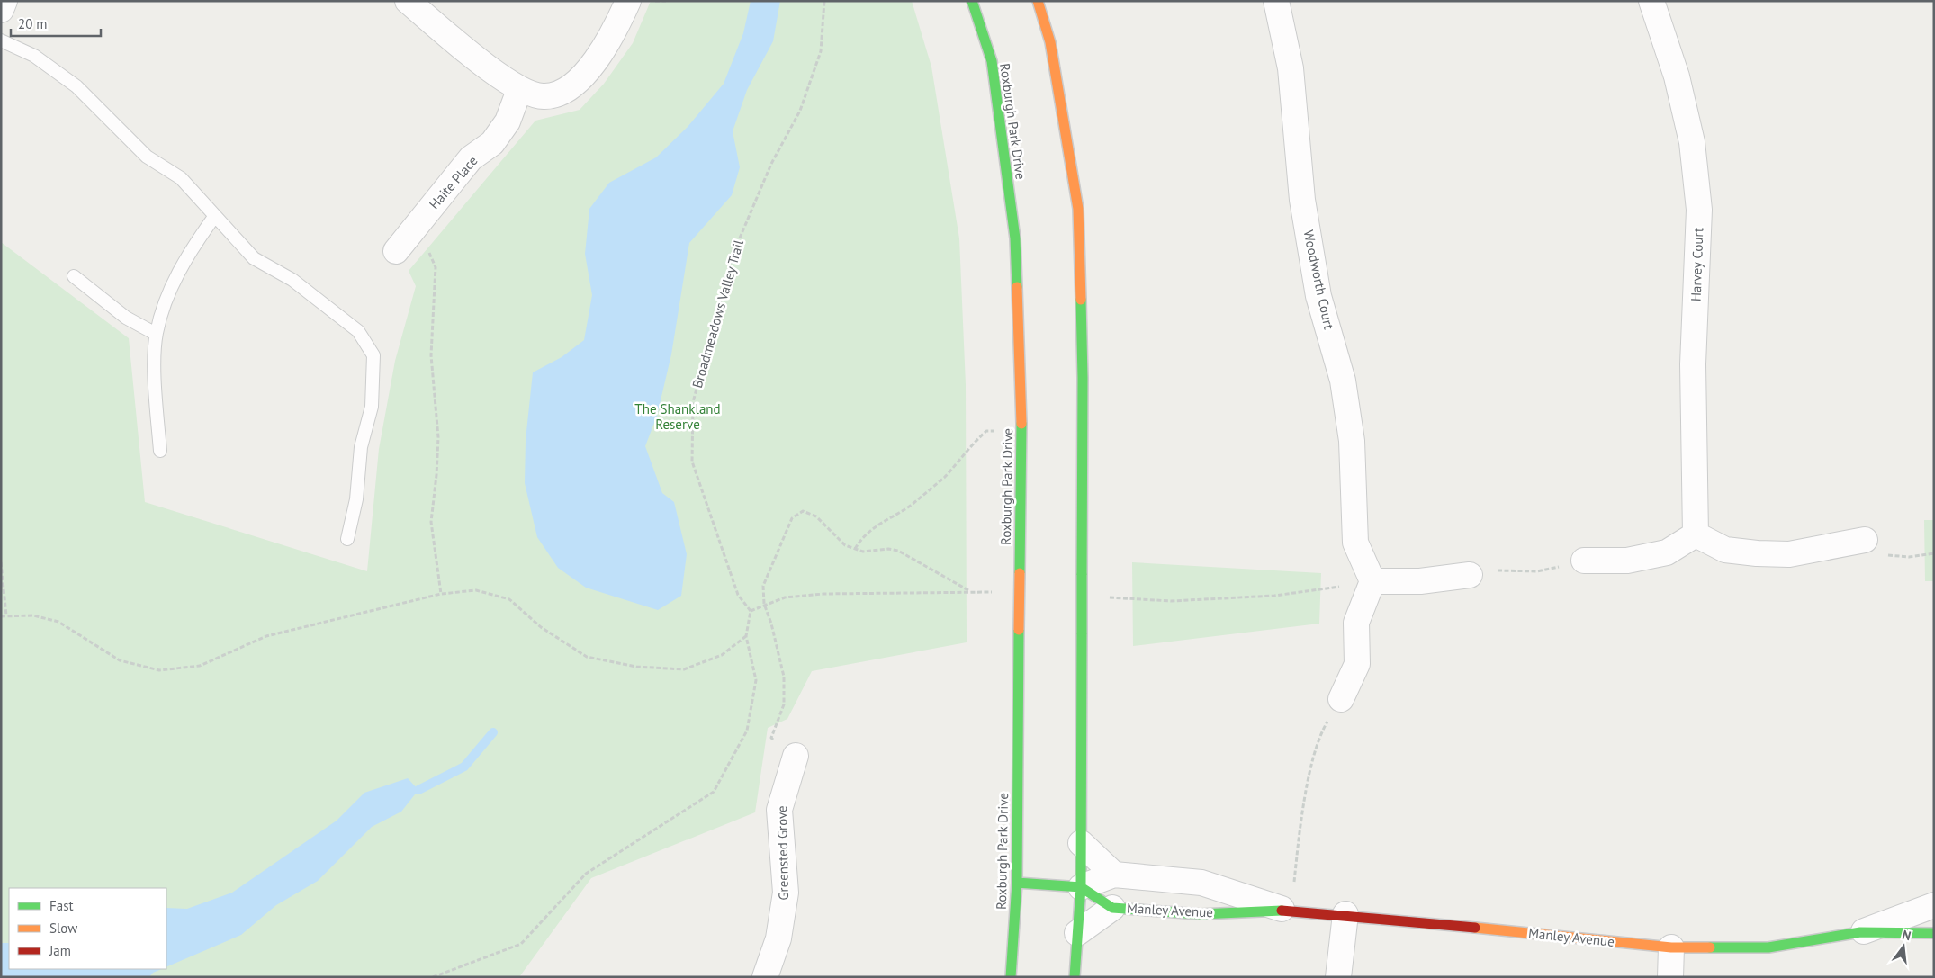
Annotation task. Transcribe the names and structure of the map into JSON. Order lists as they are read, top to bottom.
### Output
{
  "streets": {
    "street": [
      "Roxburgh Park Drive",
      "Haite Place",
      "Harvey Court",
      "Woodworth Court",
      "Greensted Grove",
      "Manley Avenue"
    ],
    "path": ["Broadmeadows Valley Trail"]
  },
  "crossings": [
    ["Roxburgh Park Drive", "Manley Avenue"]
  ],
  "parks": ["The Shankland Reserve"],
  "legend": ["Fast", "Slow", "Jam"],
  "scale_bar": "20 m",
  "north": "top"
}
